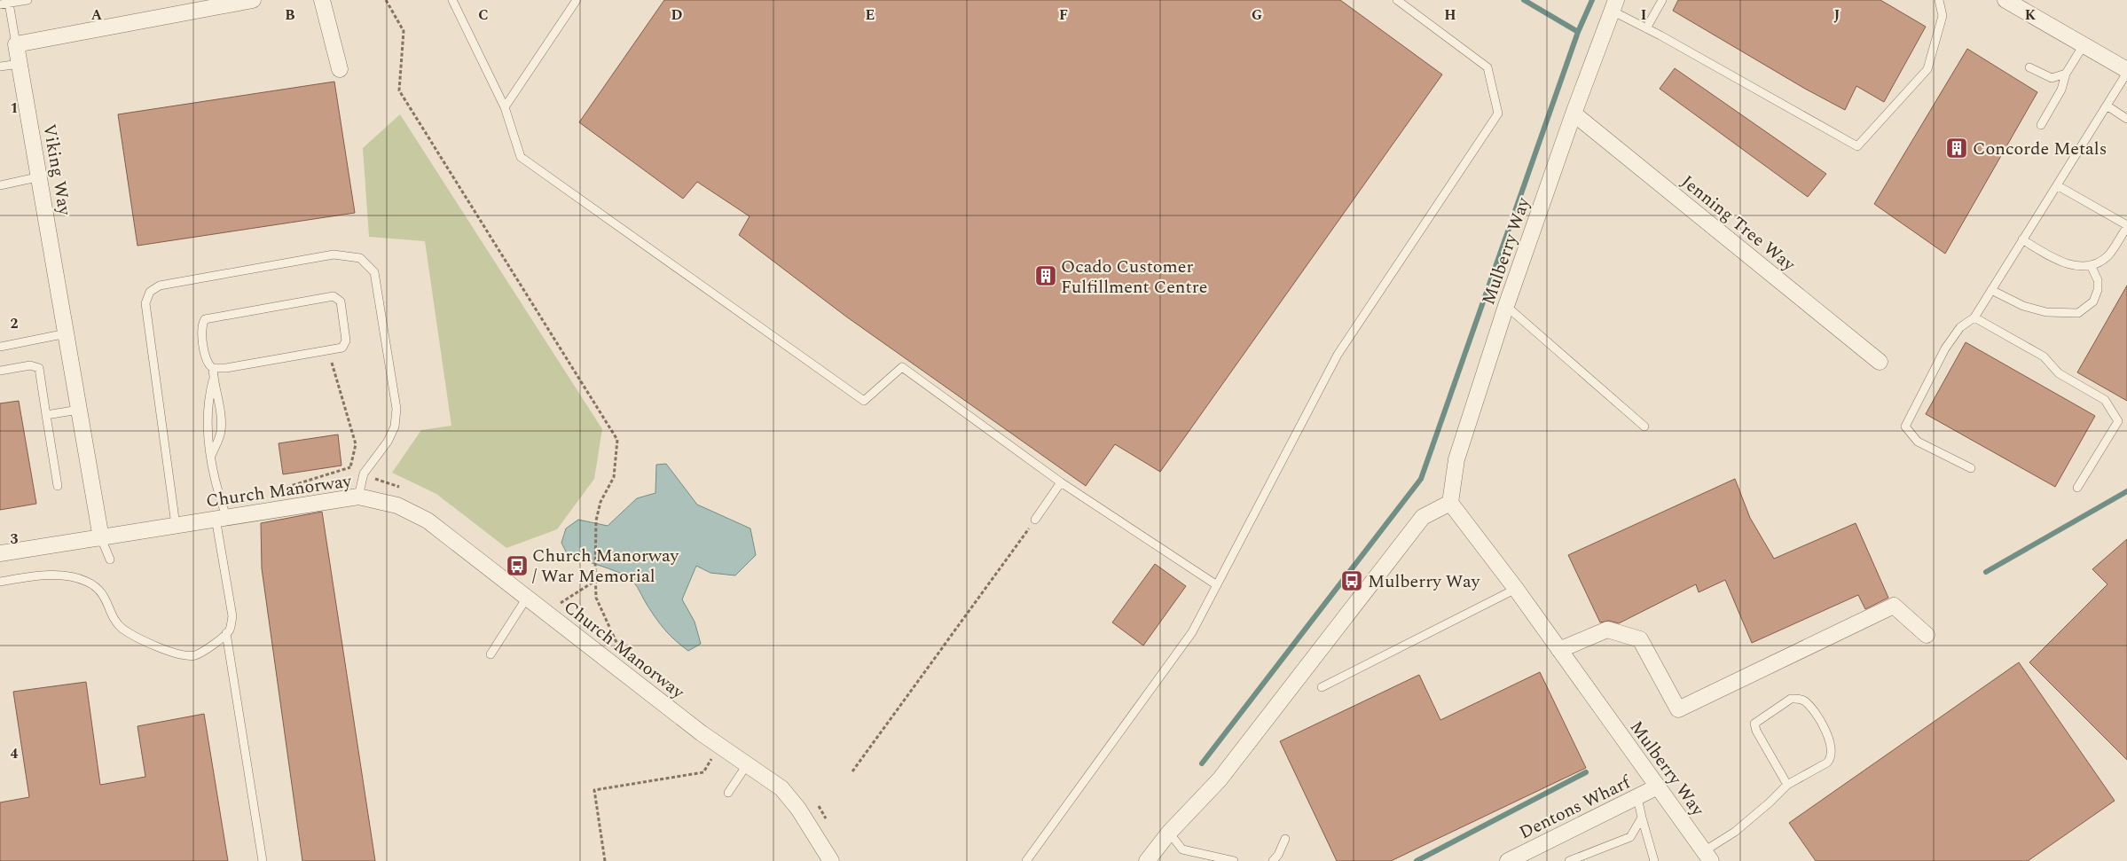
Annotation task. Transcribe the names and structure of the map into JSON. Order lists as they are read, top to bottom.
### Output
{
  "streets": {
    "street": [
      "Viking Way",
      "Jenning Tree Way",
      "Mulberry Way",
      "Church Manorway",
      "Dentons Wharf"
    ]
  },
  "crossings": [
    ["Viking Way", "Church Manorway"],
    ["Jenning Tree Way", "Mulberry Way"],
    ["Mulberry Way", "Dentons Wharf"]
  ],
  "places": {
    "building": ["Concorde Metals", "Ocado Customer Fulfillment Centre"],
    "bus stop": ["Church Manorway / War Memorial", "Mulberry Way"]
  },
  "grid": {
    "columns": [
      "A",
      "B",
      "C",
      "D",
      "E",
      "F",
      "G",
      "H",
      "I",
      "J",
      "K"
    ],
    "rows": [
      "1",
      "2",
      "3",
      "4"
    ]
  }
}
